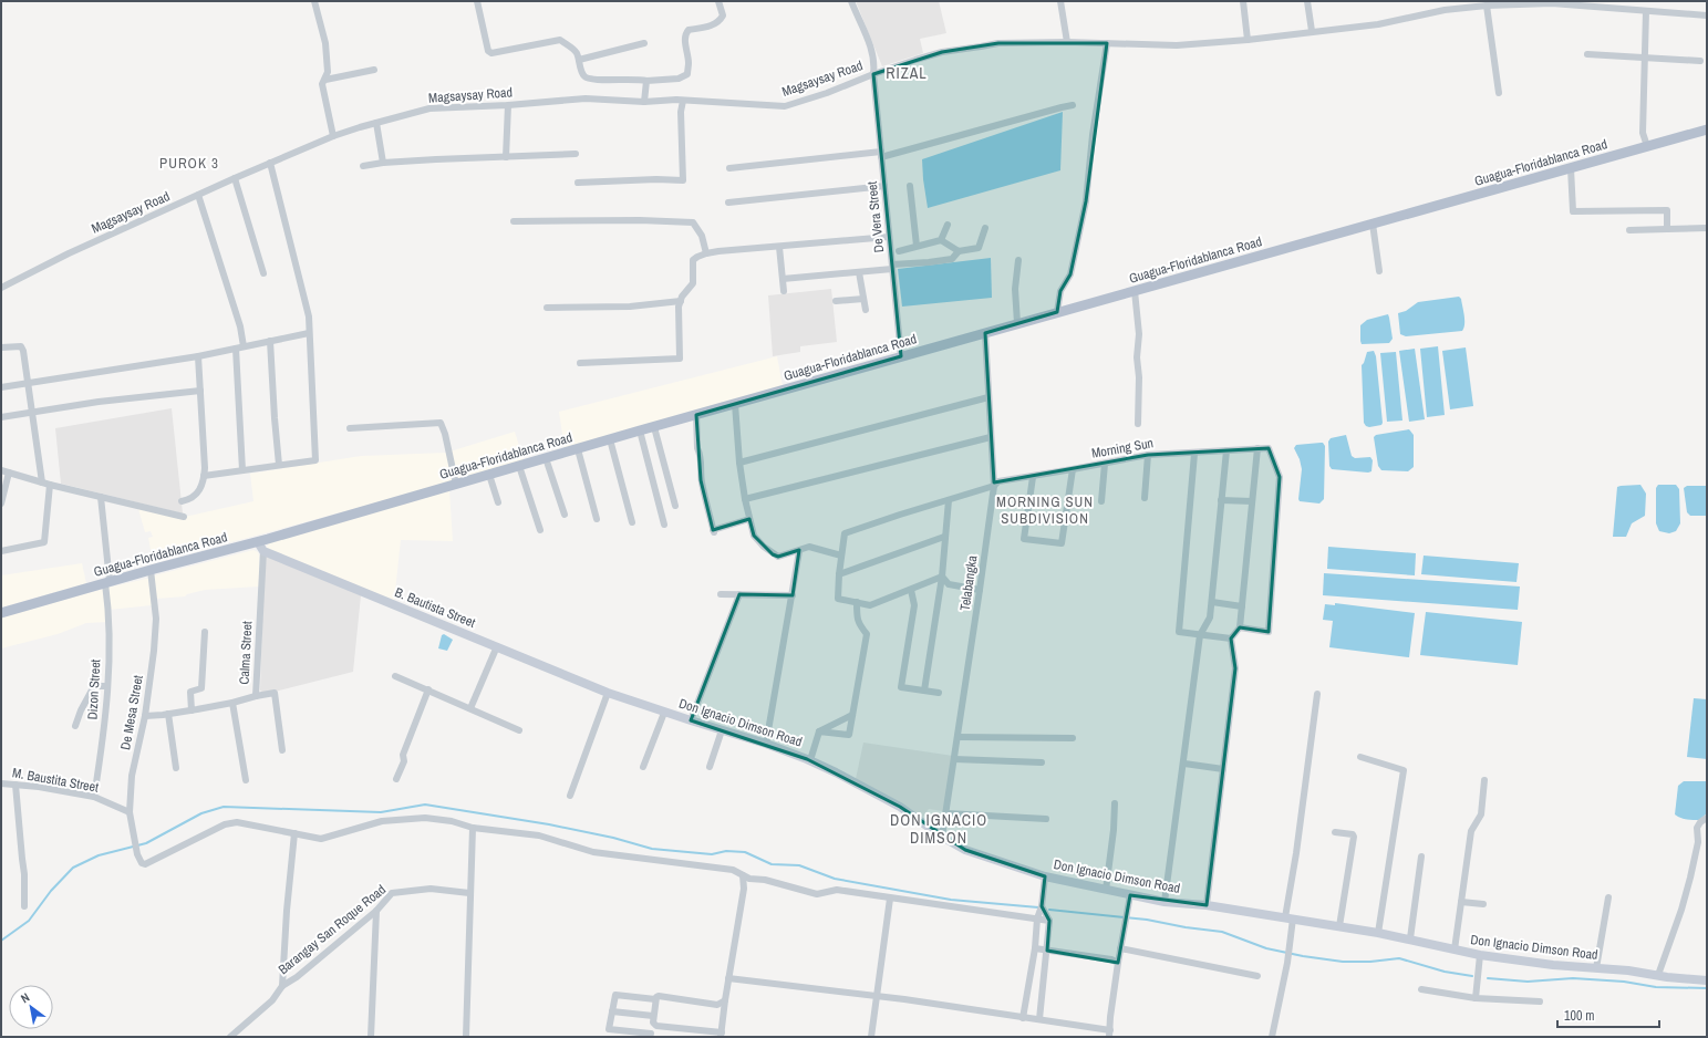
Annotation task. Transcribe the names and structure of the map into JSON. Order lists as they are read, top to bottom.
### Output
{
  "streets": {
    "main road": ["Guagua-Floridablanca Road"],
    "street": [
      "Magsaysay Road",
      "De Vera Street",
      "Morning Sun",
      "Telabangka",
      "B. Bautista Street",
      "Calma Street",
      "Dizon Street",
      "De Mesa Street",
      "Don Ignacio Dimson Road",
      "M. Baustita Street",
      "Barangay San Roque Road"
    ]
  },
  "crossings": [
    ["Magsaysay Road", "De Vera Street"],
    ["Guagua-Floridablanca Road", "De Vera Street"],
    ["Guagua-Floridablanca Road", "Telabangka"],
    ["Guagua-Floridablanca Road", "Dizon Street"],
    ["Guagua-Floridablanca Road", "De Mesa Street"],
    ["Morning Sun", "Telabangka"],
    ["Telabangka", "Don Ignacio Dimson Road"],
    ["B. Bautista Street", "Calma Street"],
    ["B. Bautista Street", "Don Ignacio Dimson Road"],
    ["Calma Street", "De Mesa Street"],
    ["Dizon Street", "M. Baustita Street"],
    ["De Mesa Street", "M. Baustita Street"]
  ],
  "districts": [
    "RIZAL",
    "PUROK 3",
    "MORNING SUN SUBDIVISION",
    "DON IGNACIO DIMSON"
  ],
  "scale_bar": "100 m",
  "north": "top left"
}
